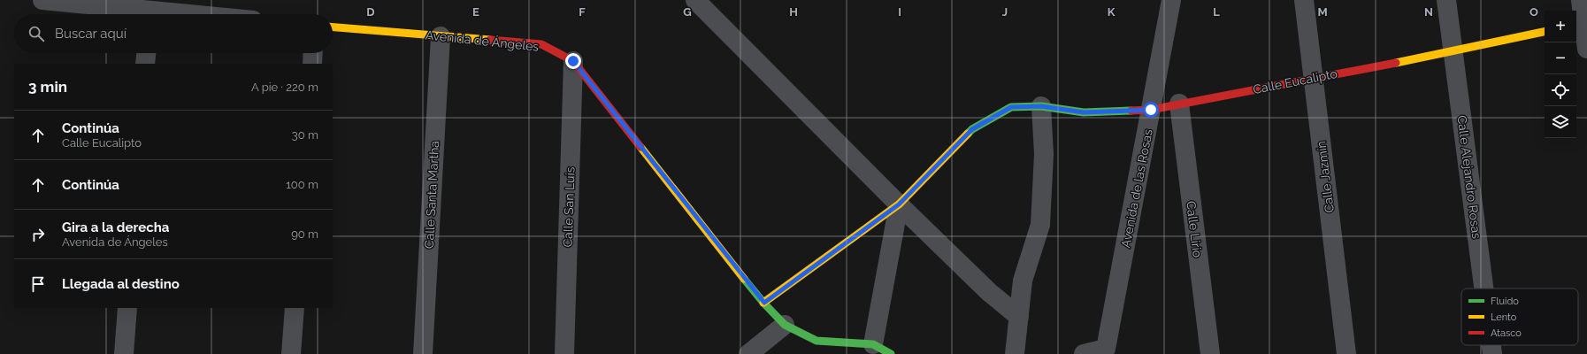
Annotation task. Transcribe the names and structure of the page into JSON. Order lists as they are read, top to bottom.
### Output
{
  "streets": {
    "street": [
      "Avenida de Ángeles",
      "Calle Eucalipto",
      "Calle Jazmín",
      "Calle Alejandro Rosas",
      "Avenida de las Rosas",
      "Calle Santa Martha",
      "Calle San Luis",
      "Calle Lirio"
    ]
  },
  "crossings": [
    ["Avenida de Ángeles", "Calle Eucalipto"],
    ["Avenida de Ángeles", "Calle Santa Martha"],
    ["Avenida de Ángeles", "Calle San Luis"],
    ["Calle Eucalipto", "Calle Jazmín"],
    ["Calle Eucalipto", "Calle Alejandro Rosas"],
    ["Calle Eucalipto", "Avenida de las Rosas"],
    ["Calle Eucalipto", "Calle Lirio"]
  ],
  "legend": ["Fluido", "Lento", "Atasco"],
  "page": {
    "map_buttons": ["+", "−"],
    "search": "Buscar aquí",
    "heading": ["3 min", "A pie · 220 m"],
    "list": [
      ["Continúa", "Calle Eucalipto", "30 m"],
      ["Continúa", "100 m"],
      ["Gira a la derecha", "Avenida de Ángeles", "90 m"],
      "Llegada al destino"
    ]
  },
  "grid": {
    "columns": [
      "D",
      "E",
      "F",
      "G",
      "H",
      "I",
      "J",
      "K",
      "L",
      "M",
      "N",
      "O"
    ]
  }
}
